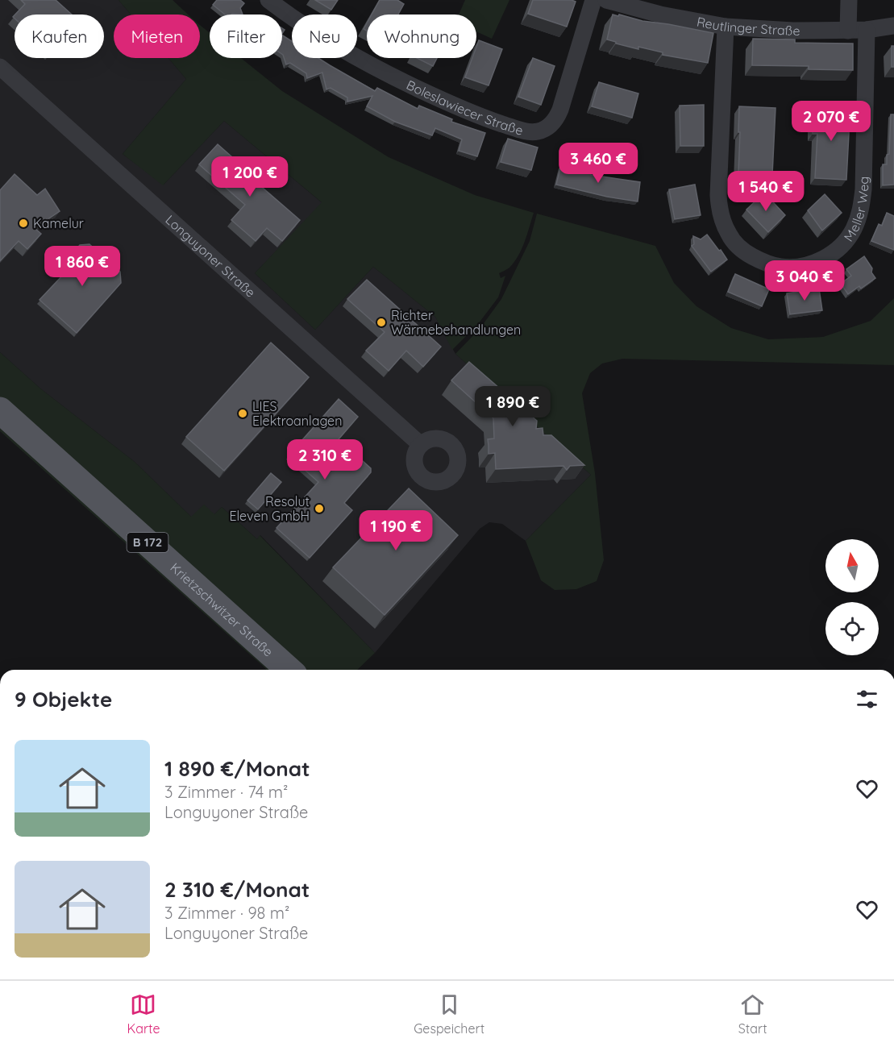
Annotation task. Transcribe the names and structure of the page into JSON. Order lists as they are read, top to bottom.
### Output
{
  "streets": {
    "main road": ["B 172", "Krietzschwitzer Straße"],
    "street": [
      "Reutlinger Straße",
      "Boleslawiecer Straße",
      "Meller Weg",
      "Longuyoner Straße"
    ]
  },
  "crossings": [
    ["Reutlinger Straße", "Meller Weg"]
  ],
  "places": [
    "Kamelur",
    "Richter Wärmebehandlungen",
    "LIES Elektroanlagen",
    "Resolut Eleven GmbH"
  ],
  "north": "top",
  "page": {
    "chip": [
      "Kaufen",
      "Mieten",
      "Filter",
      "Neu",
      "Wohnung"
    ],
    "price": [
      "2 070 €",
      "3 460 €",
      "1 200 €",
      "1 540 €",
      "1 860 €",
      "3 040 €",
      "1 890 €",
      "2 310 €",
      "1 190 €"
    ],
    "heading": "9 Objekte",
    "list": [
      {
        "name": "1 890 €/Monat",
        "note": "3 Zimmer · 74 m² · Longuyoner Straße"
      },
      {
        "name": "2 310 €/Monat",
        "note": "3 Zimmer · 98 m² · Longuyoner Straße"
      }
    ],
    "tabs": ["Karte", "Gespeichert", "Start"]
  }
}
